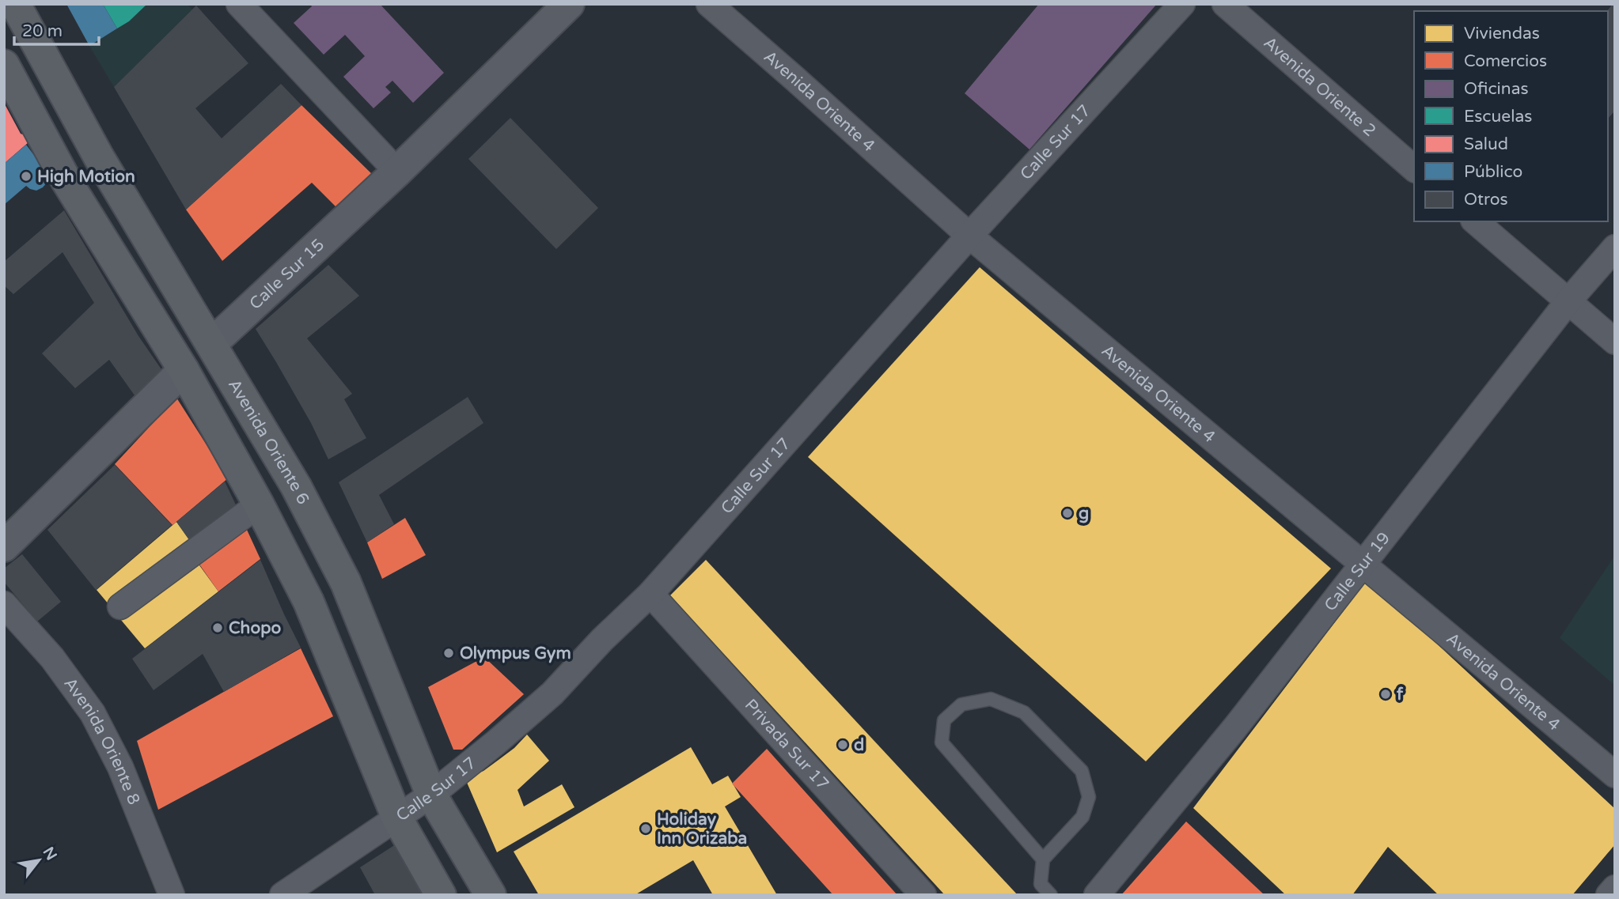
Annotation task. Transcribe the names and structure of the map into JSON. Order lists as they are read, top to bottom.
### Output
{
  "streets": {
    "main road": ["Avenida Oriente 6"],
    "street": [
      "Avenida Oriente 2",
      "Avenida Oriente 4",
      "Calle Sur 17",
      "Calle Sur 15",
      "Calle Sur 19",
      "Avenida Oriente 8",
      "Privada Sur 17"
    ]
  },
  "crossings": [
    ["Avenida Oriente 4", "Calle Sur 17"],
    ["Avenida Oriente 4", "Calle Sur 19"],
    ["Calle Sur 17", "Avenida Oriente 6"],
    ["Calle Sur 17", "Privada Sur 17"],
    ["Calle Sur 15", "Avenida Oriente 6"]
  ],
  "places": [
    "High Motion",
    "g",
    "Chopo",
    "Olympus Gym",
    "f",
    "d",
    "Holiday Inn Orizaba"
  ],
  "legend": [
    "Viviendas",
    "Comercios",
    "Oficinas",
    "Escuelas",
    "Salud",
    "Público",
    "Otros"
  ],
  "scale_bar": "20 m",
  "north": "top right"
}
